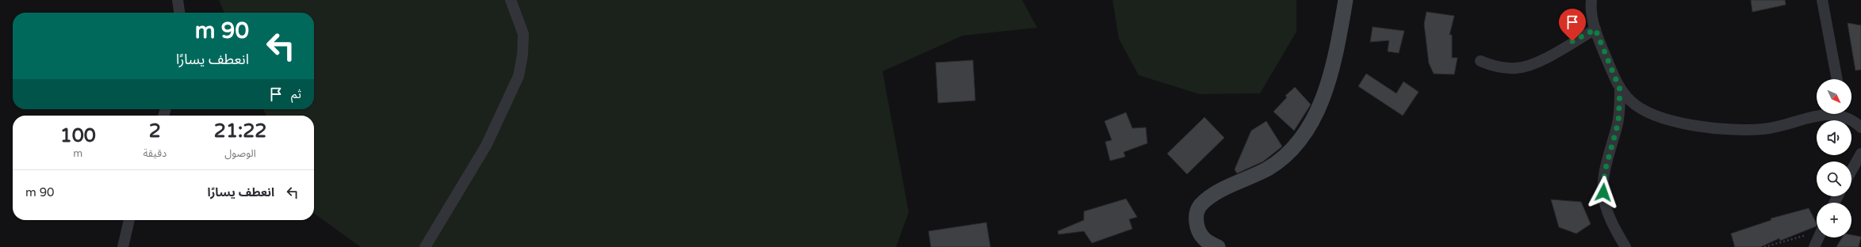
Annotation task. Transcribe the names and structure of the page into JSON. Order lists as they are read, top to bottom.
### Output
{
  "north": "bottom right",
  "page": {
    "turn": ["90 m", "انعطف يسارًا"],
    "map_buttons": "+",
    "then": "ثم",
    "eta": [
      "21:22",
      "الوصول",
      "2",
      "دقيقة",
      "100",
      "m"
    ],
    "list": [
      {
        "name": "انعطف يسارًا",
        "value": "90 m"
      }
    ]
  }
}
